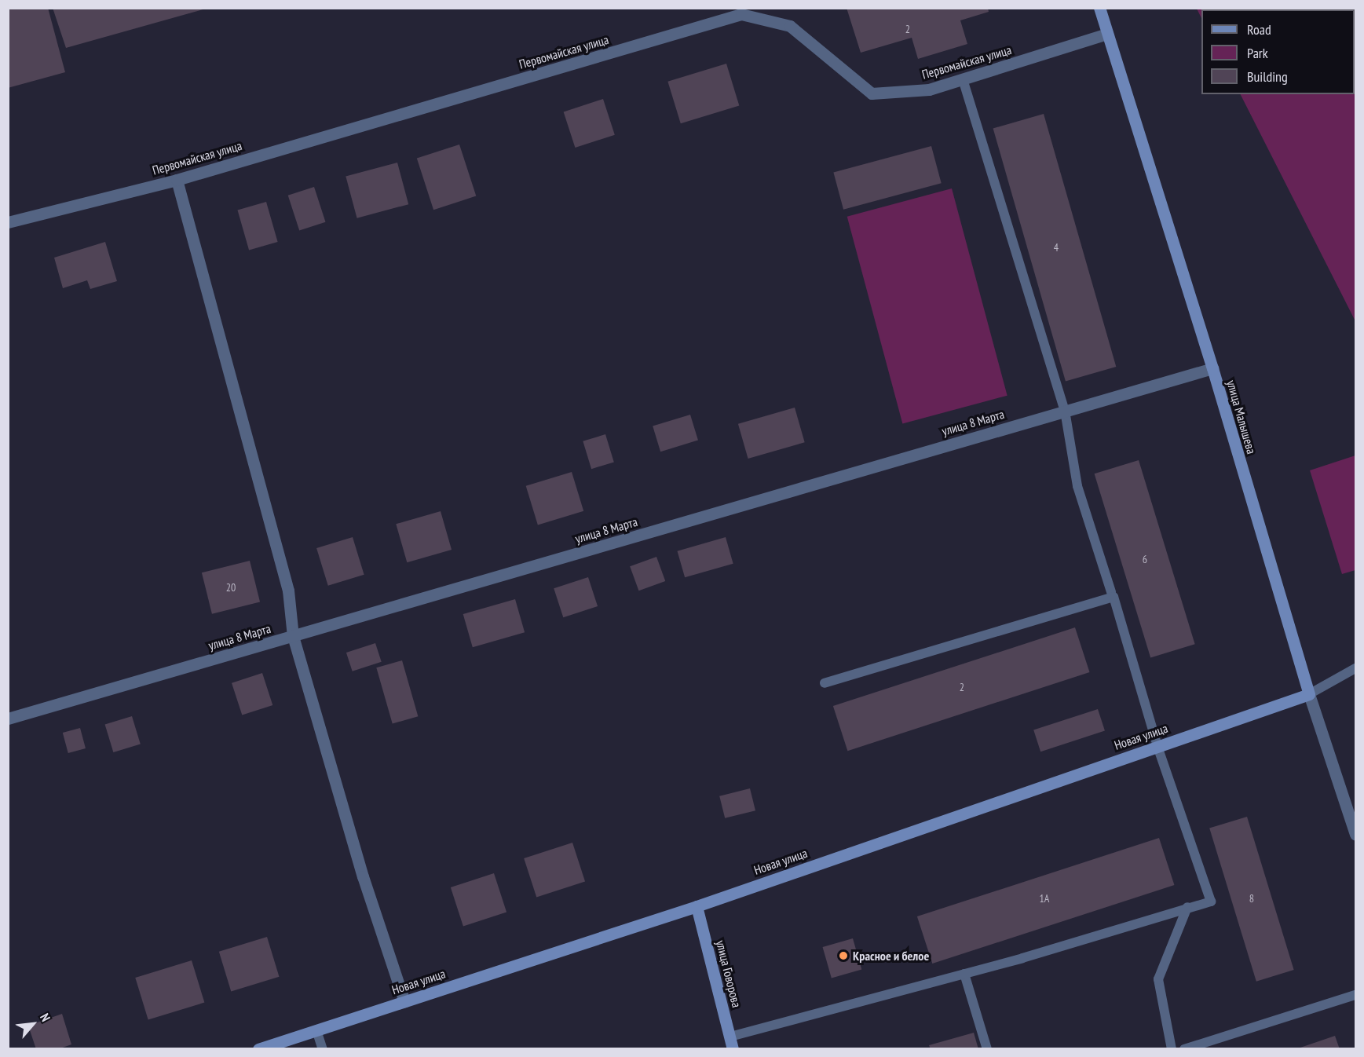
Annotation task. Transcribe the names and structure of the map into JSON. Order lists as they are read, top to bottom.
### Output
{
  "streets": {
    "main road": ["улица Малышева", "Новая улица", "улица Говорова"],
    "street": ["Первомайская улица", "улица 8 Марта"]
  },
  "crossings": [
    ["Первомайская улица", "улица Малышева"],
    ["улица Малышева", "улица 8 Марта"],
    ["улица Малышева", "Новая улица"],
    ["Новая улица", "улица Говорова"]
  ],
  "places": ["Красное и белое"],
  "house_numbers": [
    "2",
    "4",
    "6",
    "20",
    "2",
    "1А",
    "8"
  ],
  "legend": ["Road", "Park", "Building"],
  "north": "top right"
}
